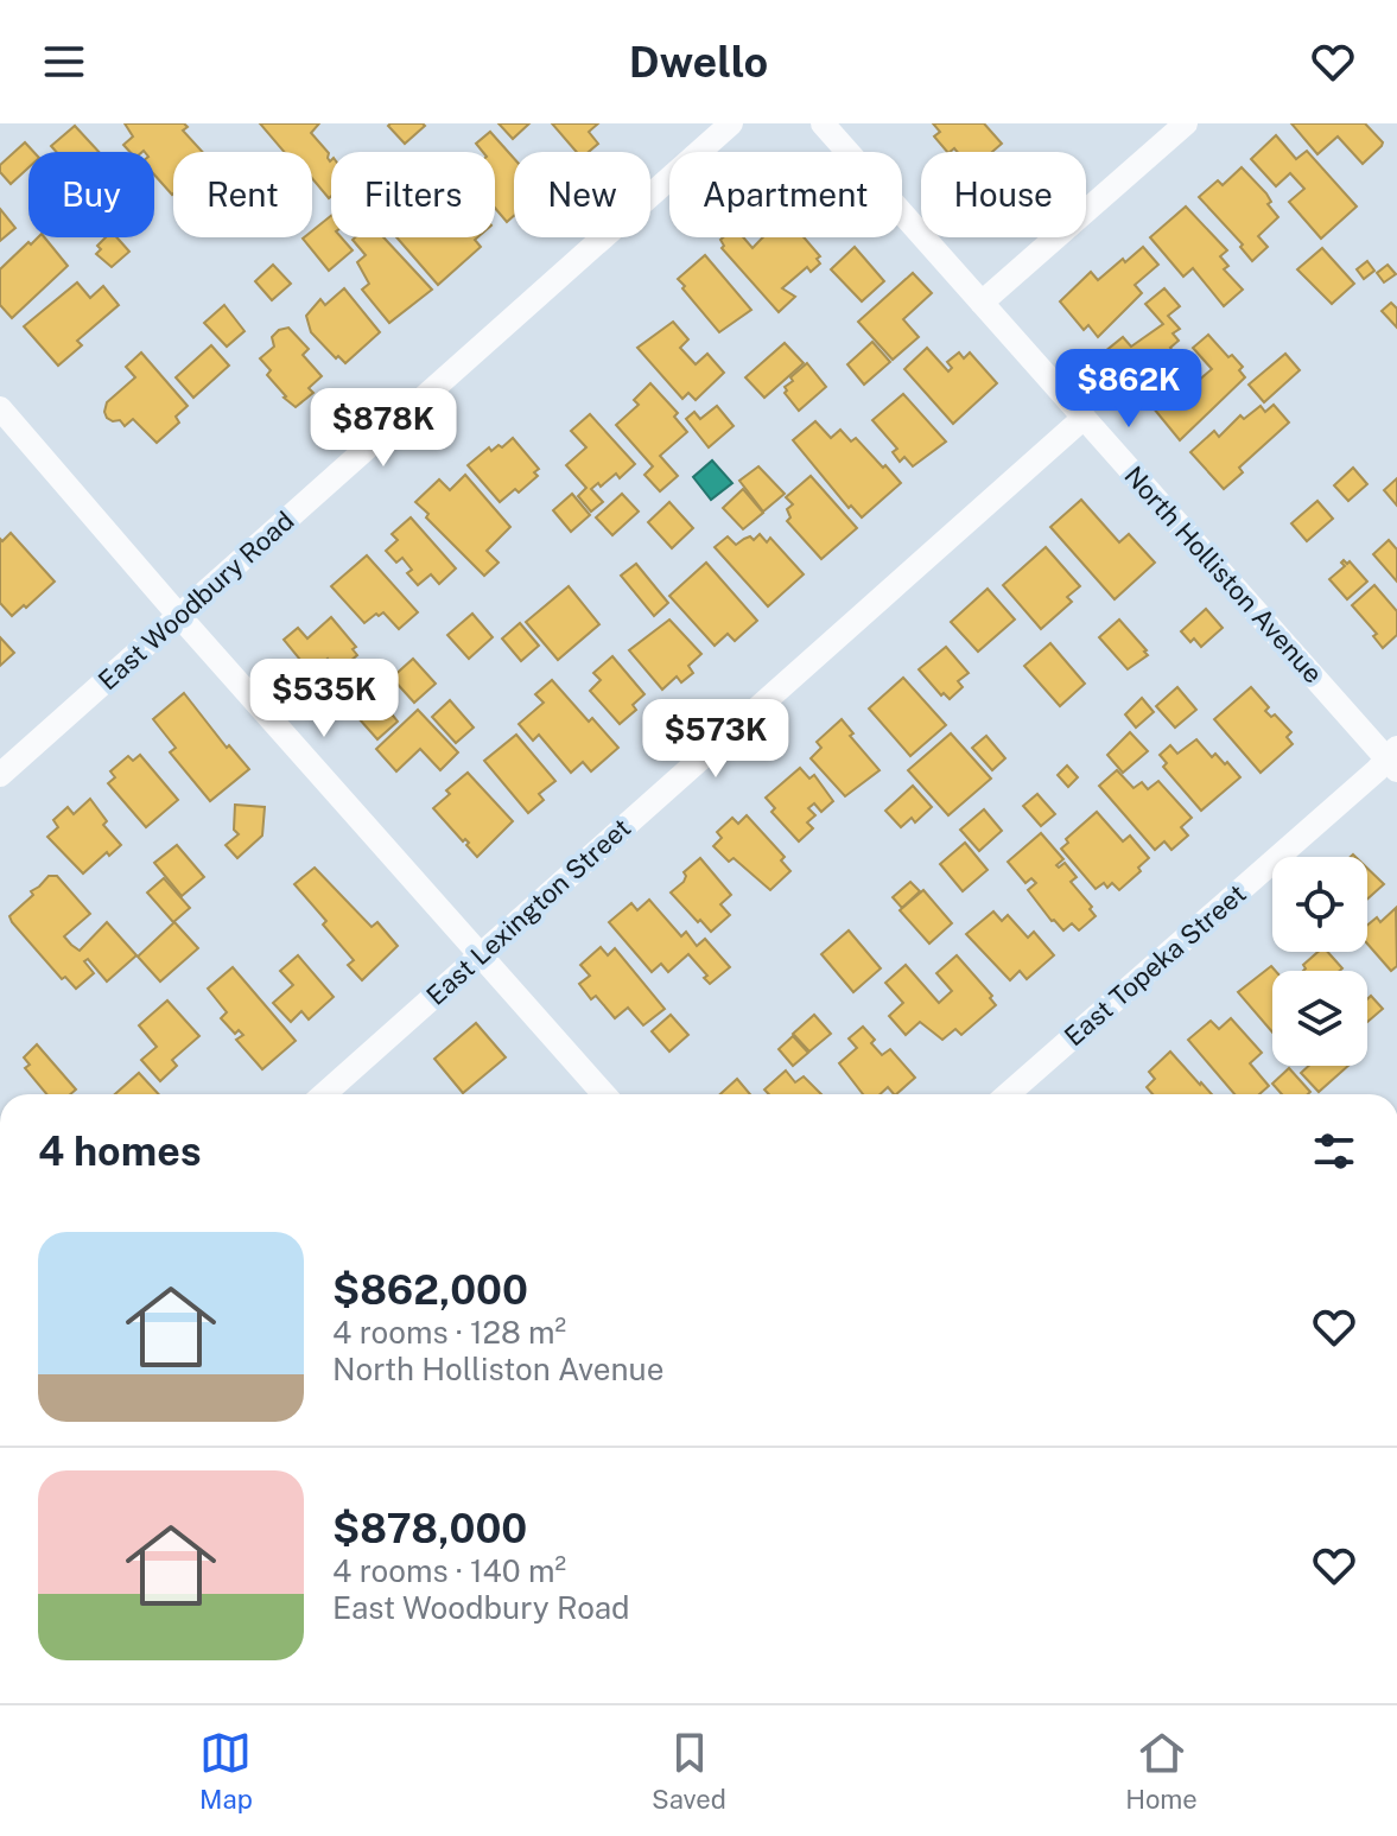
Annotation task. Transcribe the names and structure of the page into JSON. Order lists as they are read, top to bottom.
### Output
{
  "streets": {
    "street": [
      "North Holliston Avenue",
      "East Woodbury Road",
      "East Lexington Street",
      "East Topeka Street"
    ]
  },
  "crossings": [
    ["North Holliston Avenue", "East Lexington Street"],
    ["North Holliston Avenue", "East Topeka Street"]
  ],
  "page": {
    "header": "Dwello",
    "chip": [
      "Buy",
      "Rent",
      "Filters",
      "New",
      "Apartment",
      "House"
    ],
    "price": [
      "$862K",
      "$878K",
      "$535K",
      "$573K"
    ],
    "heading": "4 homes",
    "list": [
      {
        "name": "$862,000",
        "note": "4 rooms · 128 m² · North Holliston Avenue"
      },
      {
        "name": "$878,000",
        "note": "4 rooms · 140 m² · East Woodbury Road"
      }
    ],
    "tabs": ["Map", "Saved", "Home"]
  }
}
